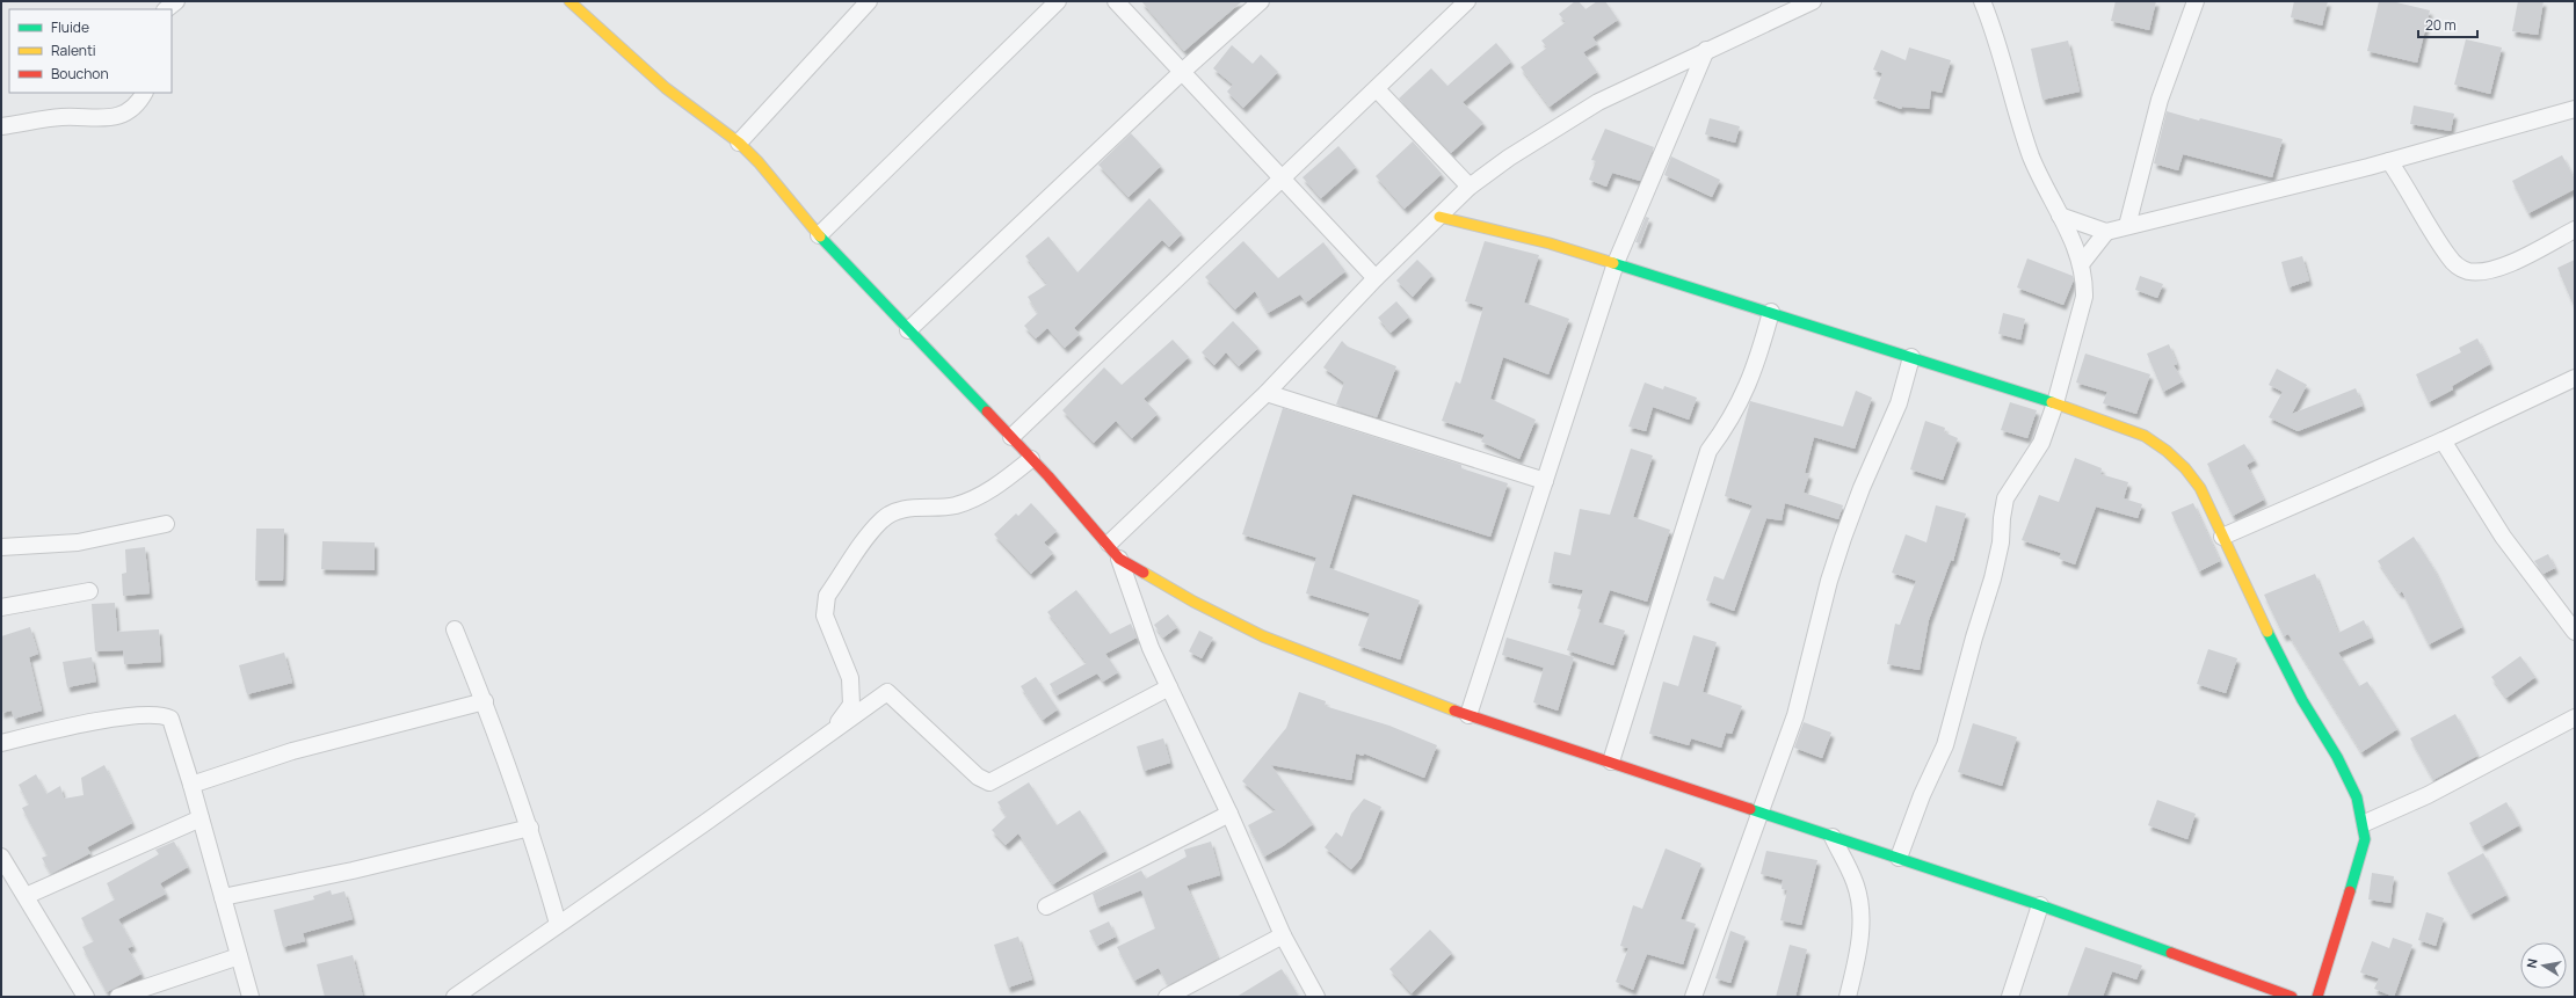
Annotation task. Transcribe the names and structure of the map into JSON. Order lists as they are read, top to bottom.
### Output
{
  "legend": ["Fluide", "Ralenti", "Bouchon"],
  "scale_bar": "20 m",
  "north": "left"
}
